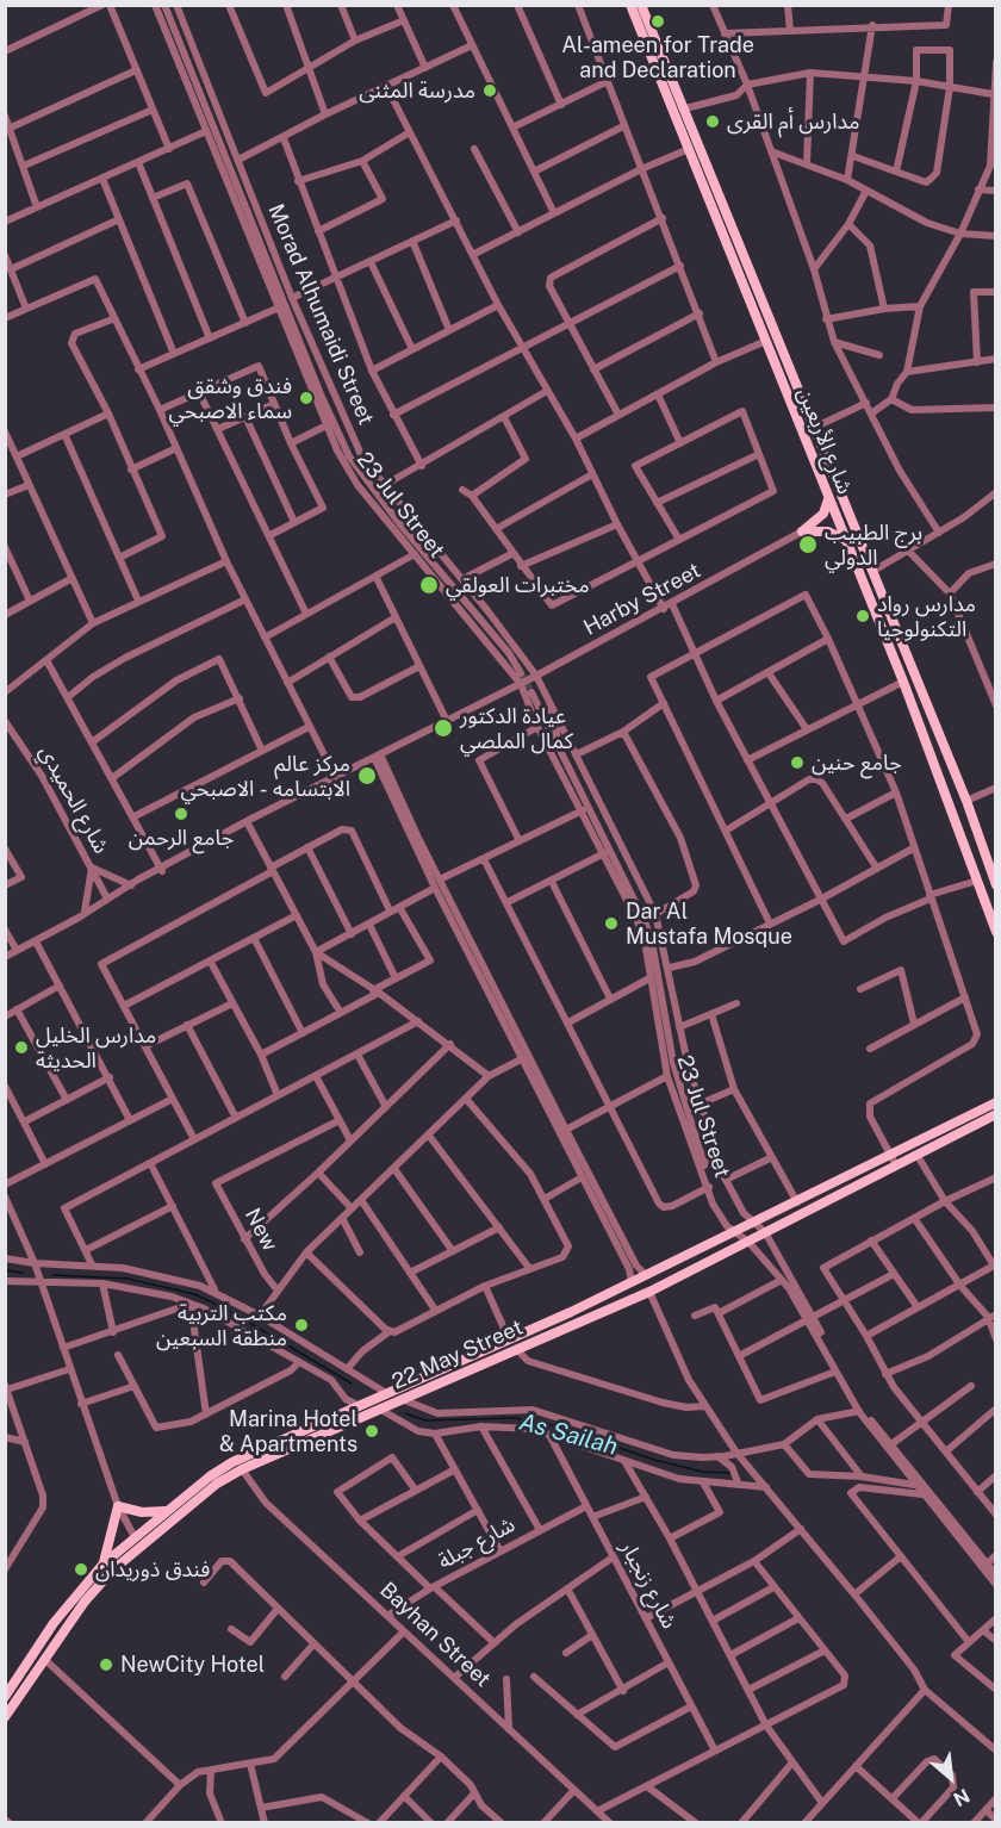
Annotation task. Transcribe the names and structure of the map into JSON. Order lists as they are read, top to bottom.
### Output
{
  "streets": {
    "main road": ["شارع الأربعين", "22 May Street"],
    "street": [
      "Morad Alhumaidi Street",
      "23 Jul Street",
      "Harby Street",
      "شارع الحميدي",
      "New",
      "شارع جبلة",
      "شارع زنجبار",
      "Bayhan Street"
    ]
  },
  "crossings": [
    ["Morad Alhumaidi Street", "23 Jul Street"],
    ["Morad Alhumaidi Street", "Harby Street"],
    ["23 Jul Street", "Harby Street"],
    ["23 Jul Street", "22 May Street"],
    ["Harby Street", "شارع الحميدي"],
    ["22 May Street", "Bayhan Street"],
    ["شارع جبلة", "شارع زنجبار"],
    ["شارع جبلة", "Bayhan Street"]
  ],
  "water": ["As Sailah"],
  "places": [
    "Al-ameen for Trade and Declaration",
    "مدرسة المثنى",
    "مدارس أم القرى",
    "فندق وشقق سماء الاصبحي",
    "برج الطبيب الدولي",
    "مختبرات العولقي",
    "مدارس رواد التكنولوجيا",
    "عيادة الدكتور كمال الملصي",
    "جامع حنين",
    "مركز عالم الابتسامه - الاصبحي",
    "جامع الرحمن",
    "Dar Al Mustafa Mosque",
    "مدارس الخليل الحديثة",
    "مكتب التربية منطقة السبعين",
    "Marina Hotel & Apartments",
    "فندق ذوريدان",
    "NewCity Hotel"
  ],
  "north": "bottom right"
}
